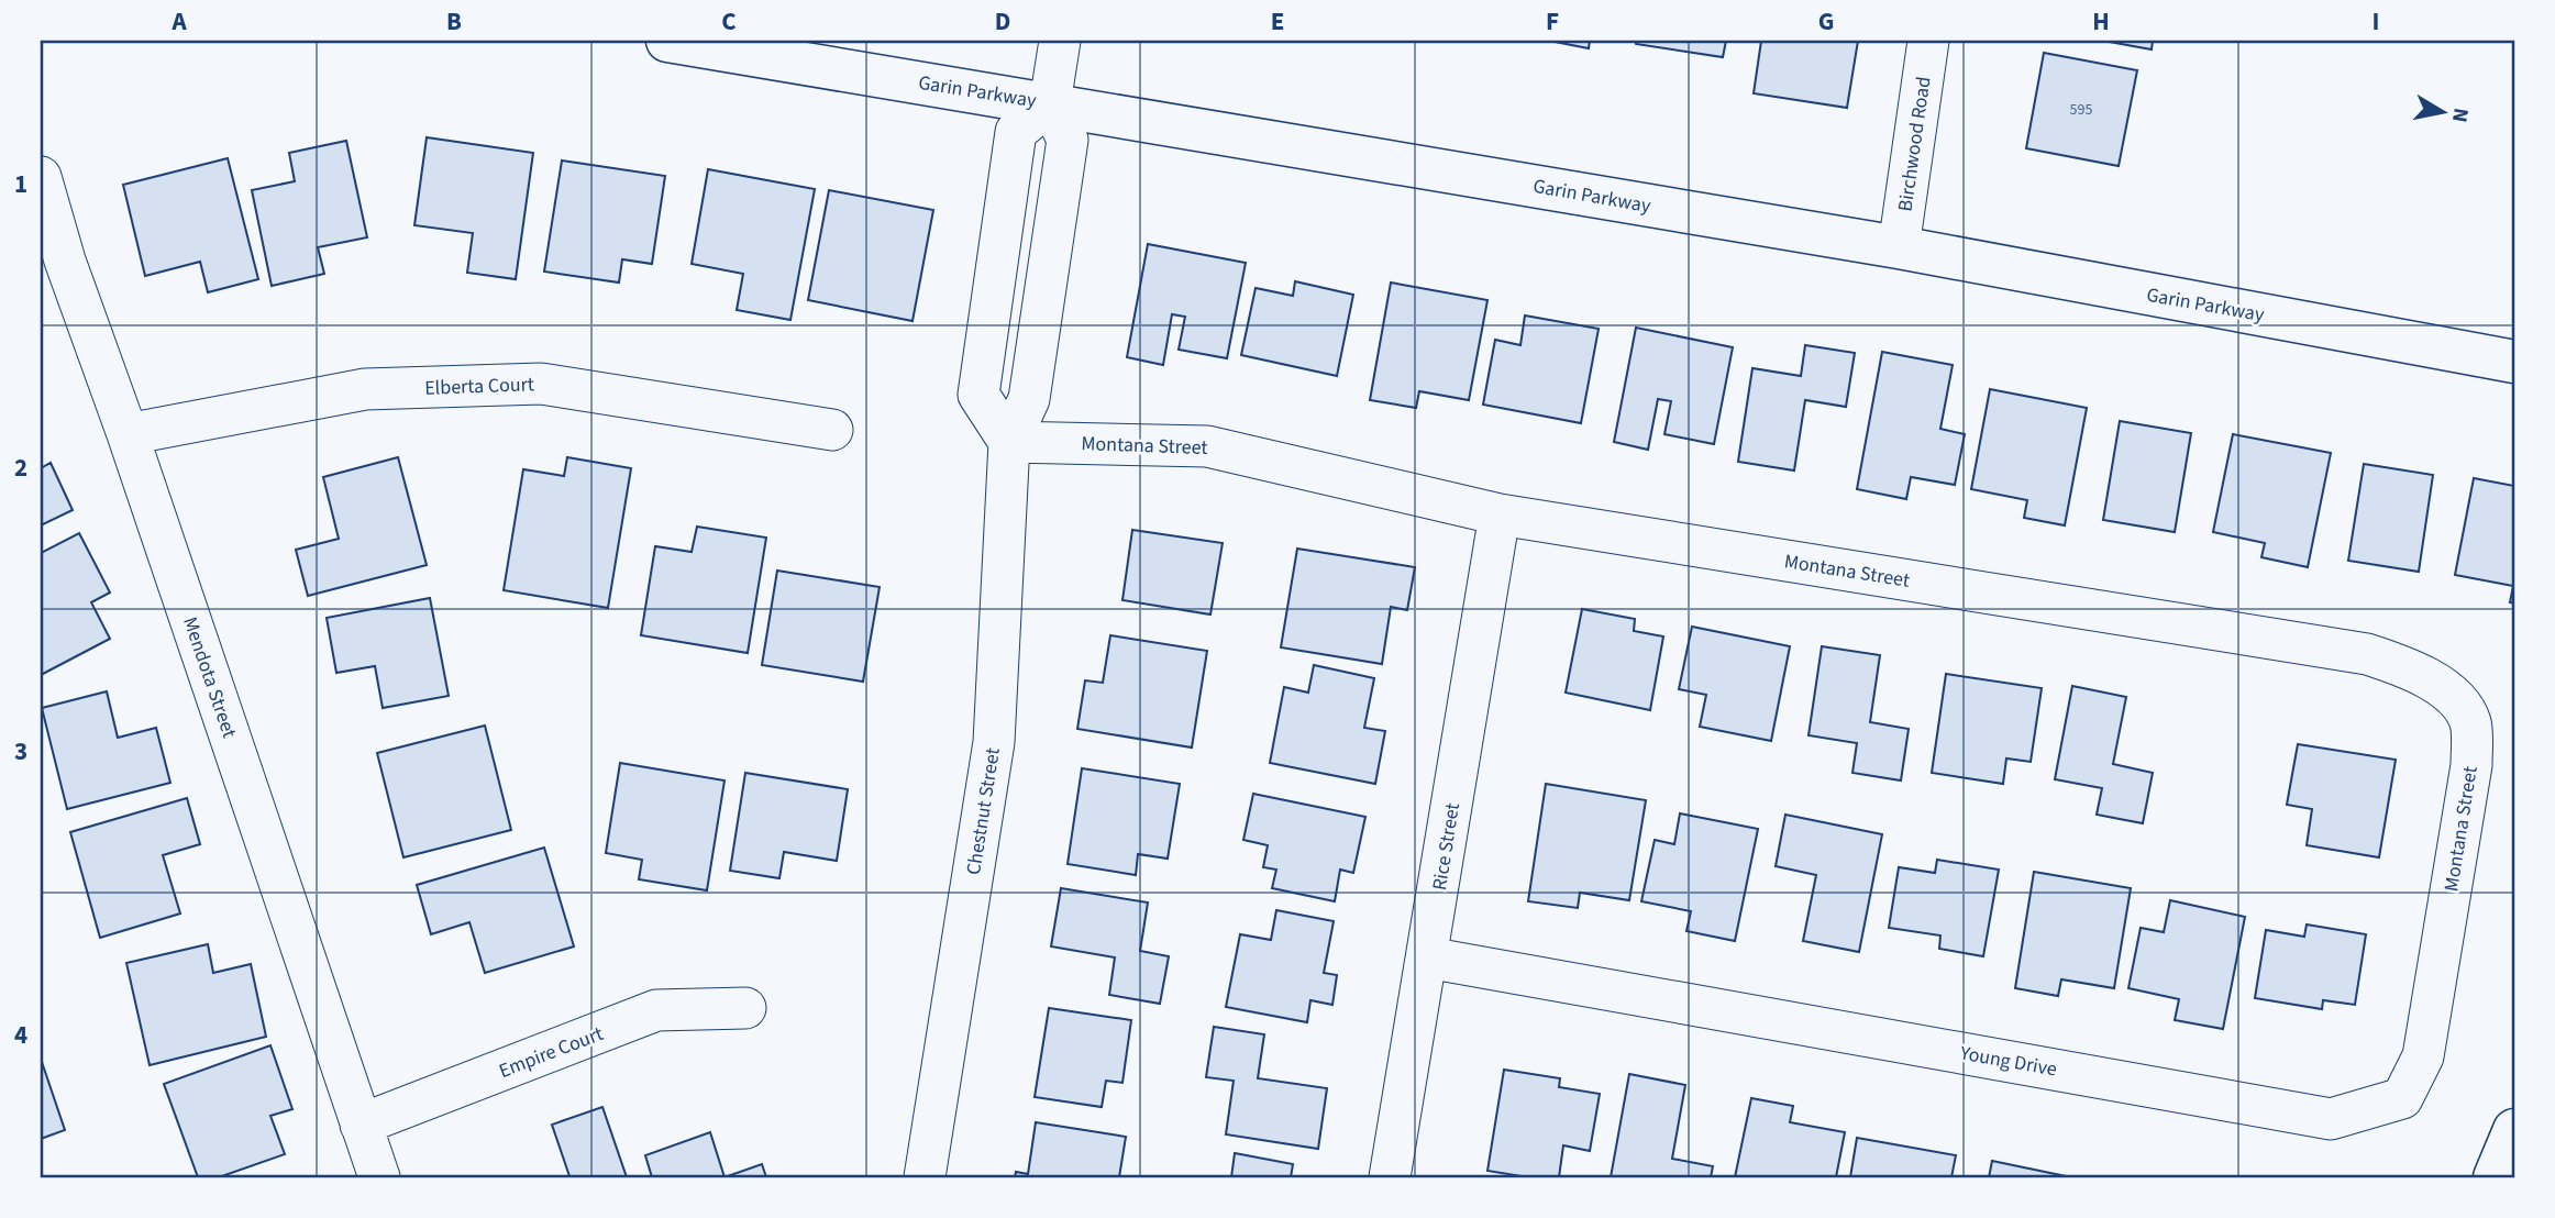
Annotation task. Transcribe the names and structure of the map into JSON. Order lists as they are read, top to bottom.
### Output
{
  "streets": {
    "street": [
      "Garin Parkway",
      "Birchwood Road",
      "Elberta Court",
      "Montana Street",
      "Mendota Street",
      "Chestnut Street",
      "Rice Street",
      "Empire Court",
      "Young Drive"
    ]
  },
  "crossings": [
    ["Garin Parkway", "Birchwood Road"],
    ["Garin Parkway", "Chestnut Street"],
    ["Elberta Court", "Mendota Street"],
    ["Montana Street", "Chestnut Street"],
    ["Montana Street", "Rice Street"],
    ["Montana Street", "Young Drive"],
    ["Mendota Street", "Empire Court"],
    ["Rice Street", "Young Drive"]
  ],
  "house_numbers": ["595"],
  "north": "right",
  "grid": {
    "columns": [
      "A",
      "B",
      "C",
      "D",
      "E",
      "F",
      "G",
      "H",
      "I"
    ],
    "rows": [
      "1",
      "2",
      "3",
      "4"
    ]
  }
}
